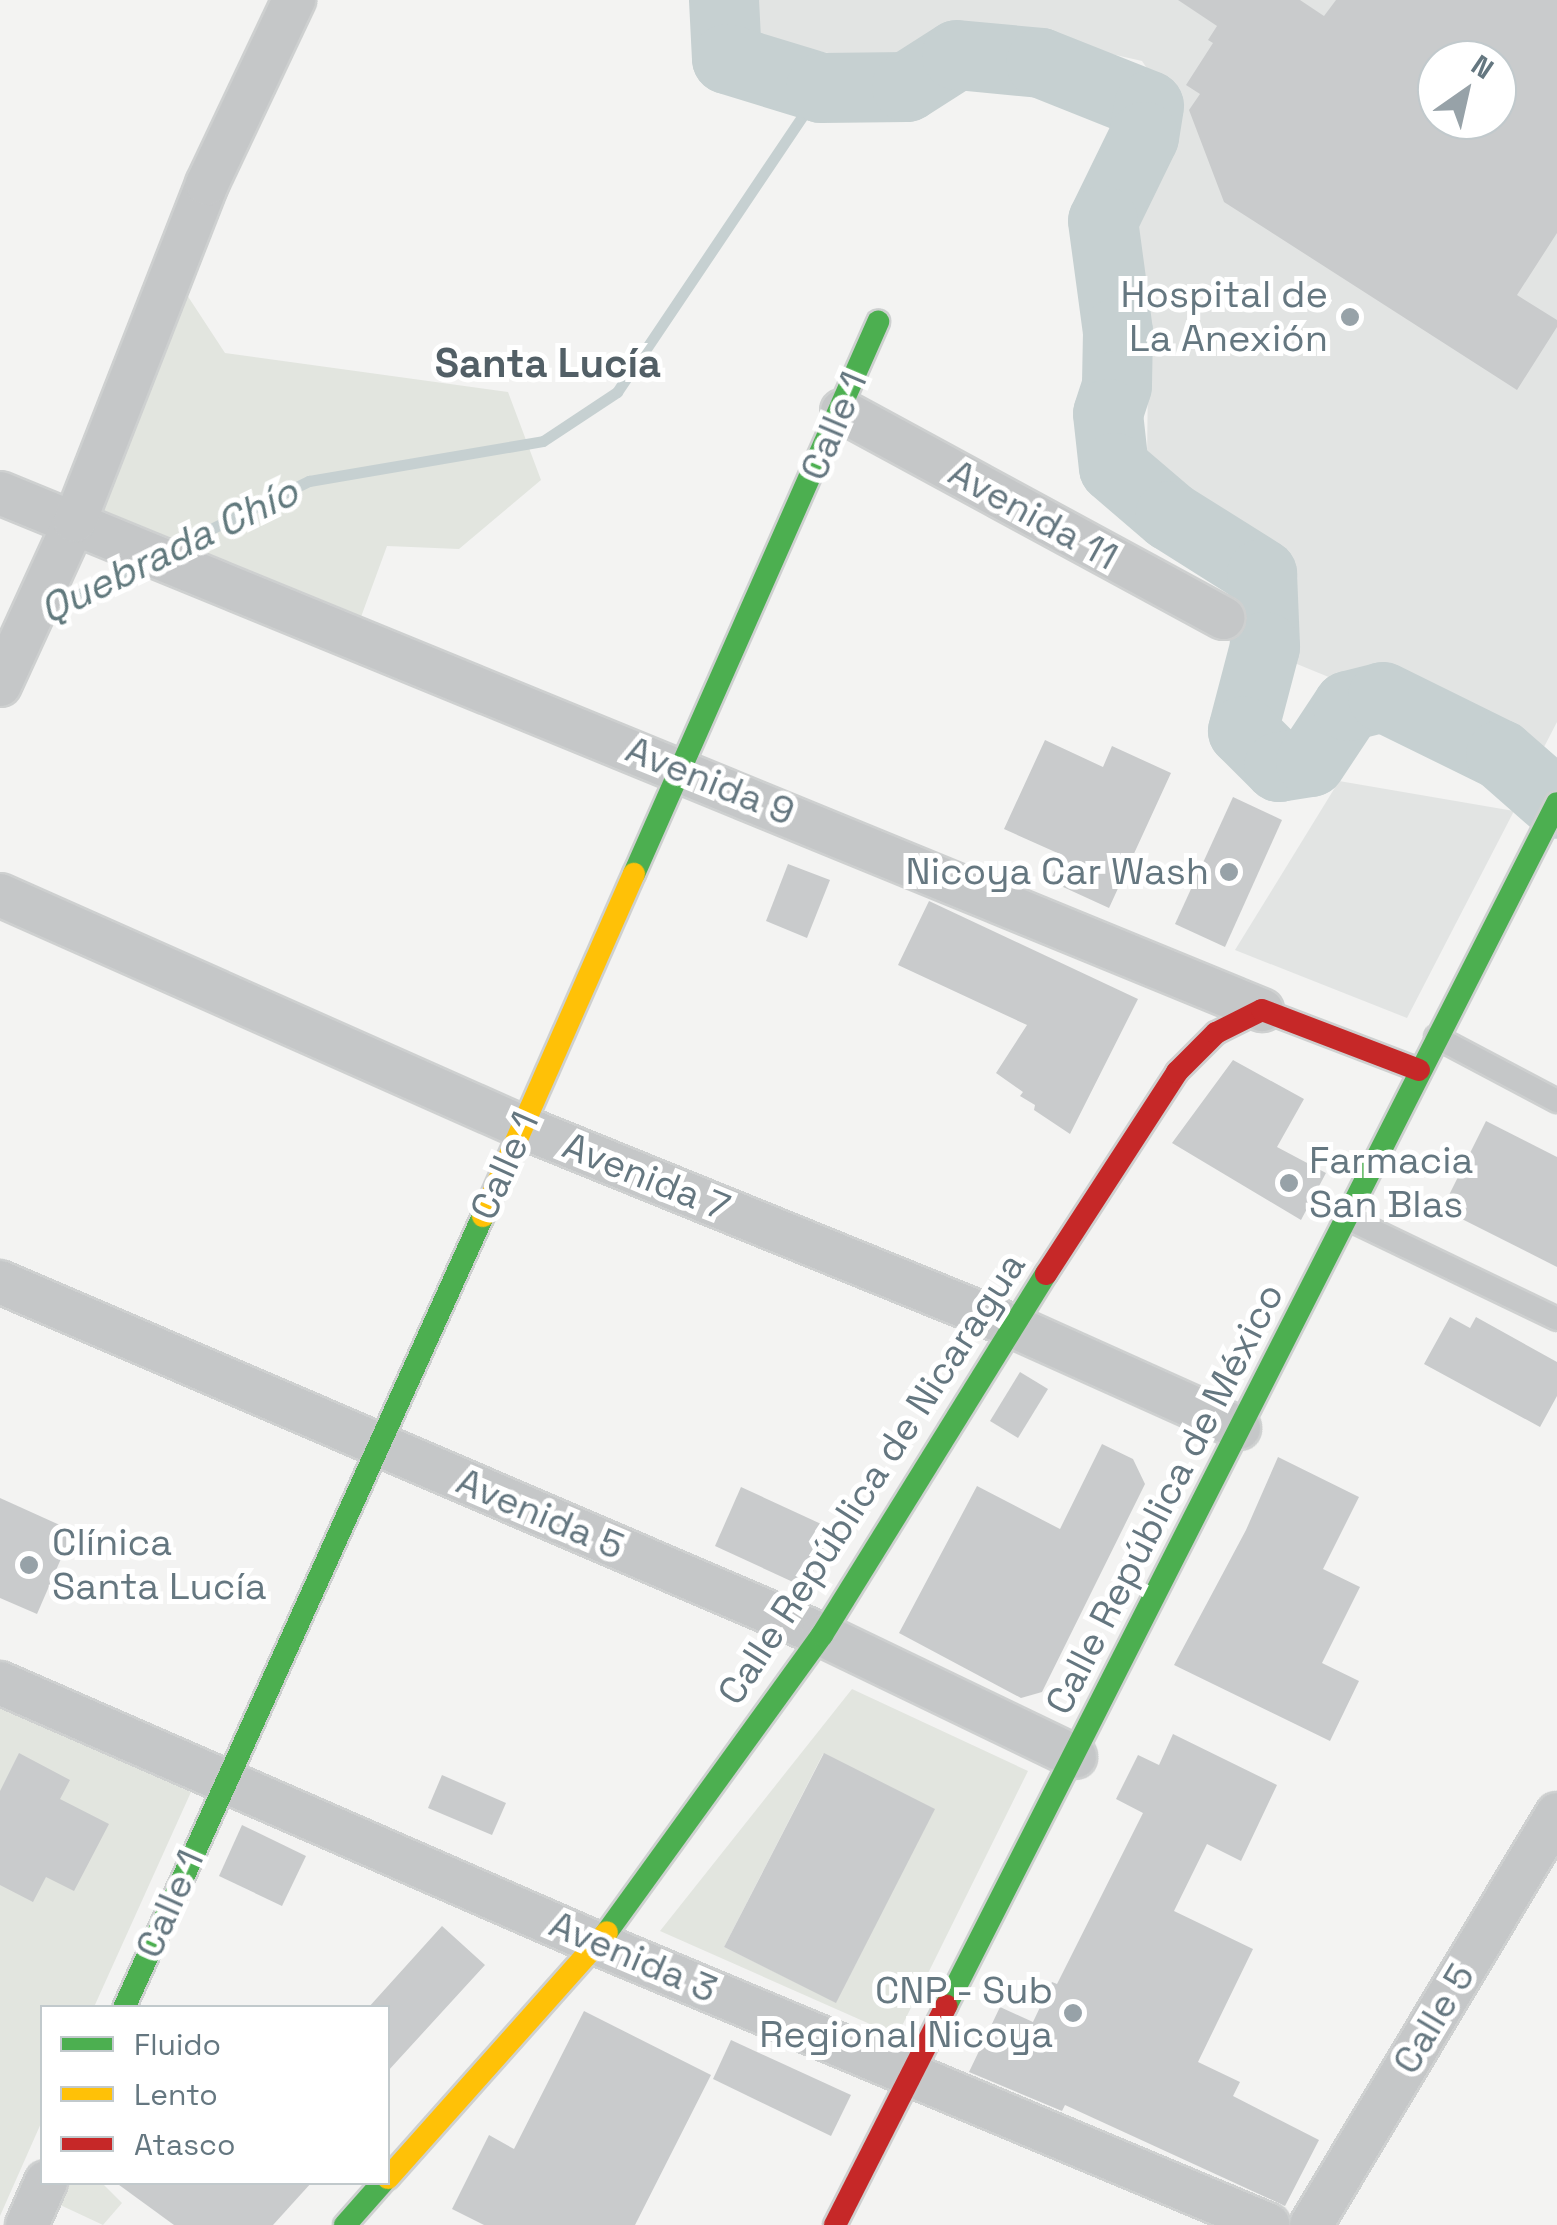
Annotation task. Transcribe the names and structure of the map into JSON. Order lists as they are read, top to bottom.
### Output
{
  "streets": {
    "main road": [
      "Calle 1",
      "Avenida 9",
      "Calle República de Nicaragua",
      "Calle República de México"
    ],
    "street": [
      "Avenida 11",
      "Avenida 7",
      "Avenida 5",
      "Avenida 3",
      "Calle 5"
    ]
  },
  "crossings": [
    ["Calle 1", "Avenida 11"],
    ["Calle 1", "Avenida 9"],
    ["Calle 1", "Avenida 7"],
    ["Calle 1", "Avenida 5"],
    ["Calle 1", "Avenida 3"],
    ["Avenida 9", "Calle República de Nicaragua"],
    ["Avenida 9", "Calle República de México"],
    ["Avenida 7", "Calle República de Nicaragua"],
    ["Avenida 7", "Calle República de México"],
    ["Calle República de Nicaragua", "Avenida 5"],
    ["Calle República de Nicaragua", "Avenida 3"],
    ["Calle República de México", "Avenida 5"],
    ["Calle República de México", "Avenida 3"]
  ],
  "districts": ["Santa Lucía"],
  "water": ["Quebrada Chío"],
  "places": [
    "Hospital de La Anexión",
    "Nicoya Car Wash",
    "Farmacia San Blas",
    "Clínica Santa Lucía",
    "CNP - Sub Regional Nicoya"
  ],
  "legend": ["Fluido", "Lento", "Atasco"],
  "north": "top right"
}
